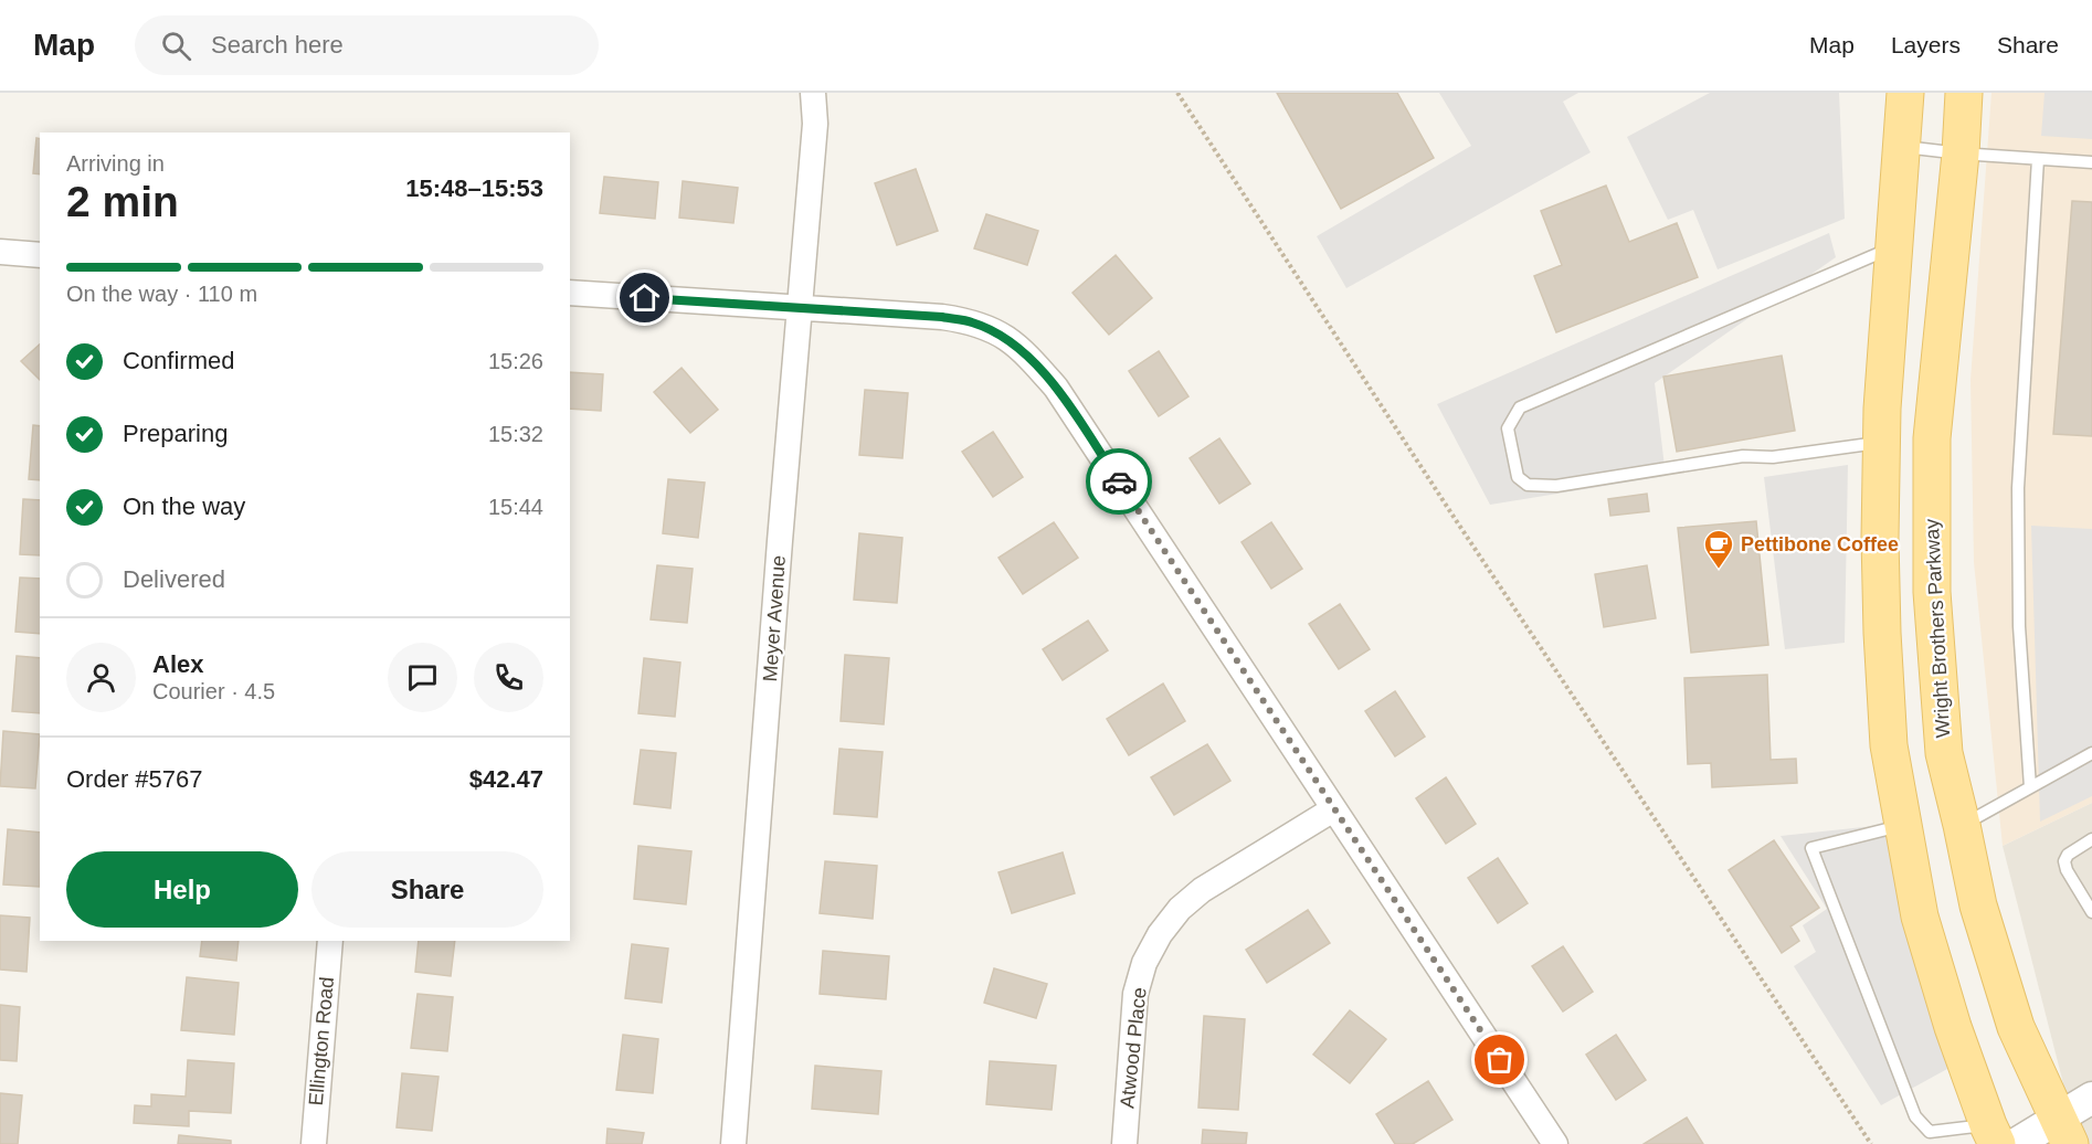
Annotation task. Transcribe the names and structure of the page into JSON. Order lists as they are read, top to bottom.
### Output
{
  "streets": {
    "main road": ["Wright Brothers Parkway"],
    "street": ["Meyer Avenue", "Ellington Road", "Atwood Place"]
  },
  "places": {
    "cafe": ["Pettibone Coffee"]
  },
  "page": {
    "header": "Map",
    "search": "Search here",
    "nav": ["Map", "Layers", "Share"],
    "heading": ["2 min", "Arriving in", "15:48–15:53"],
    "panel": [
      "Alex",
      "Courier · 4.5",
      "Order #5767",
      "$42.47"
    ],
    "bar": "On the way · 110 m",
    "list": [
      ["Confirmed", "15:26"],
      ["Preparing", "15:32"],
      ["On the way", "15:44"],
      "Delivered"
    ],
    "buttons": ["Help", "Share"]
  }
}
